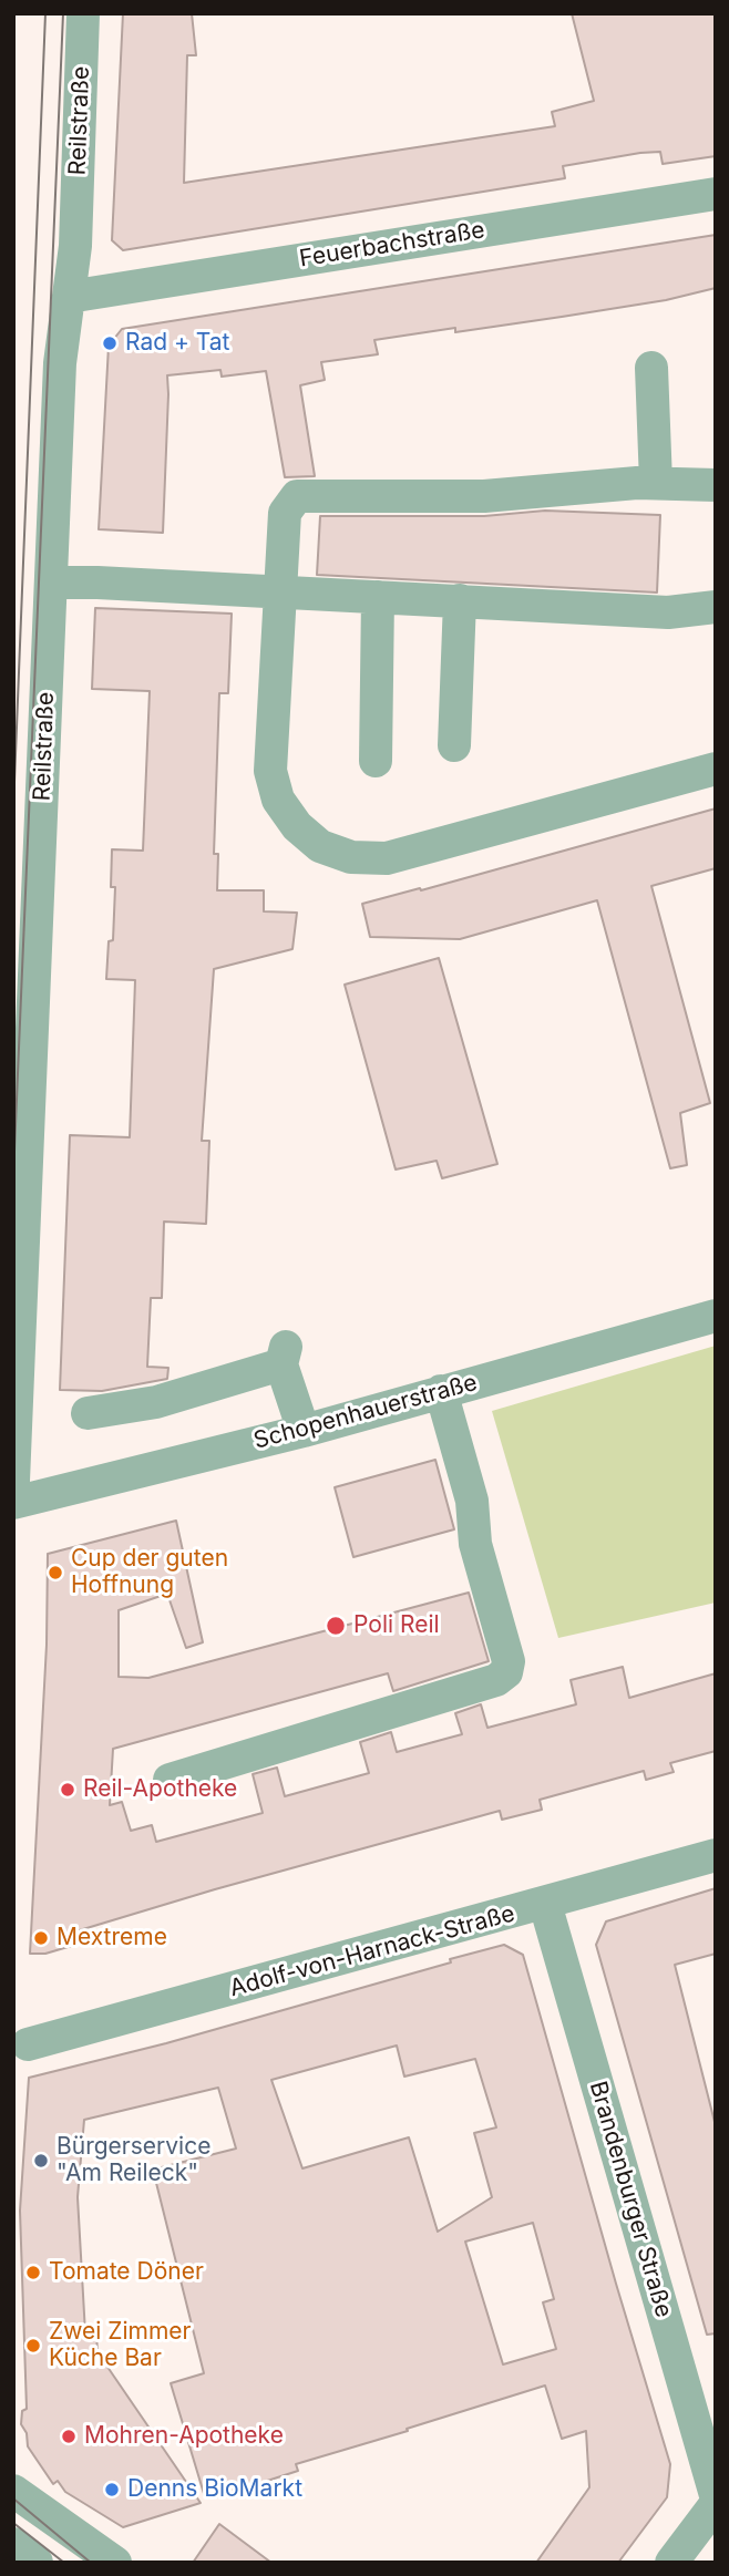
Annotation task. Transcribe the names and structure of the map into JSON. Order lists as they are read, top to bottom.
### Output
{
  "streets": {
    "street": [
      "Reilstraße",
      "Feuerbachstraße",
      "Schopenhauerstraße",
      "Adolf-von-Harnack-Straße",
      "Brandenburger Straße"
    ]
  },
  "crossings": [
    ["Reilstraße", "Feuerbachstraße"],
    ["Adolf-von-Harnack-Straße", "Brandenburger Straße"]
  ],
  "places": [
    "Rad + Tat",
    "Cup der guten Hoffnung",
    "Poli Reil",
    "Reil-Apotheke",
    "Mextreme",
    "Bürgerservice \"Am Reileck\"",
    "Tomate Döner",
    "Zwei Zimmer Küche Bar",
    "Mohren-Apotheke",
    "Denns BioMarkt"
  ]
}
